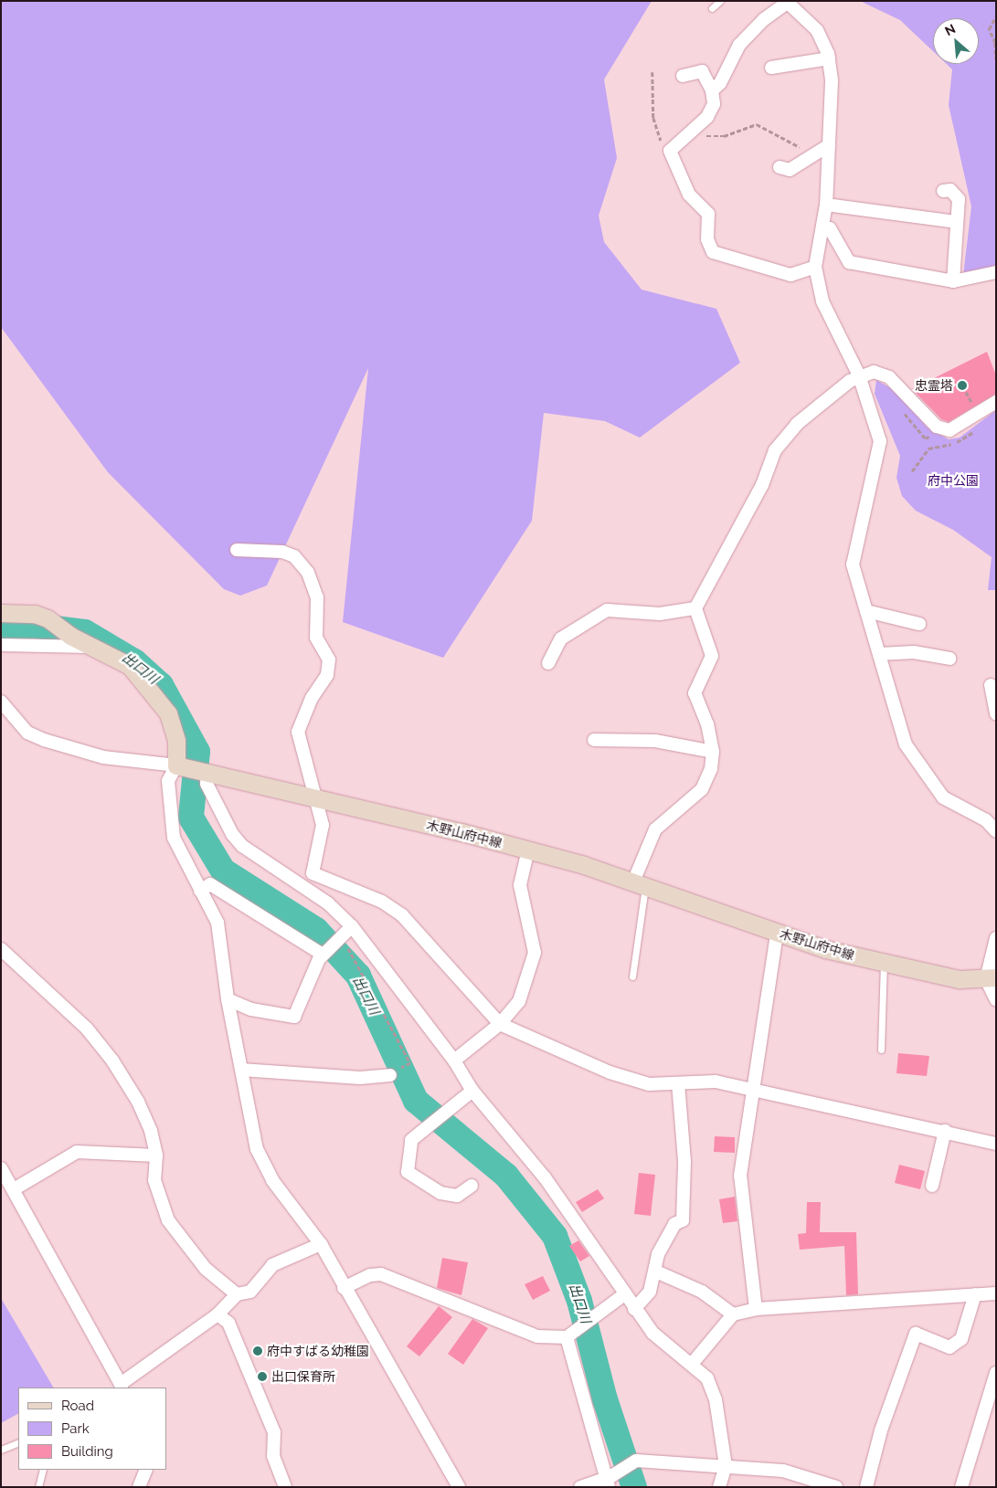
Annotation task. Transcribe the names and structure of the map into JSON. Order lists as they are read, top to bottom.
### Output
{
  "streets": {
    "main road": ["木野山府中線"]
  },
  "water": ["出口川"],
  "parks": ["府中公園"],
  "places": ["忠霊塔", "府中すばる幼稚園", "出口保育所"],
  "legend": ["Road", "Park", "Building"],
  "north": "top left"
}
